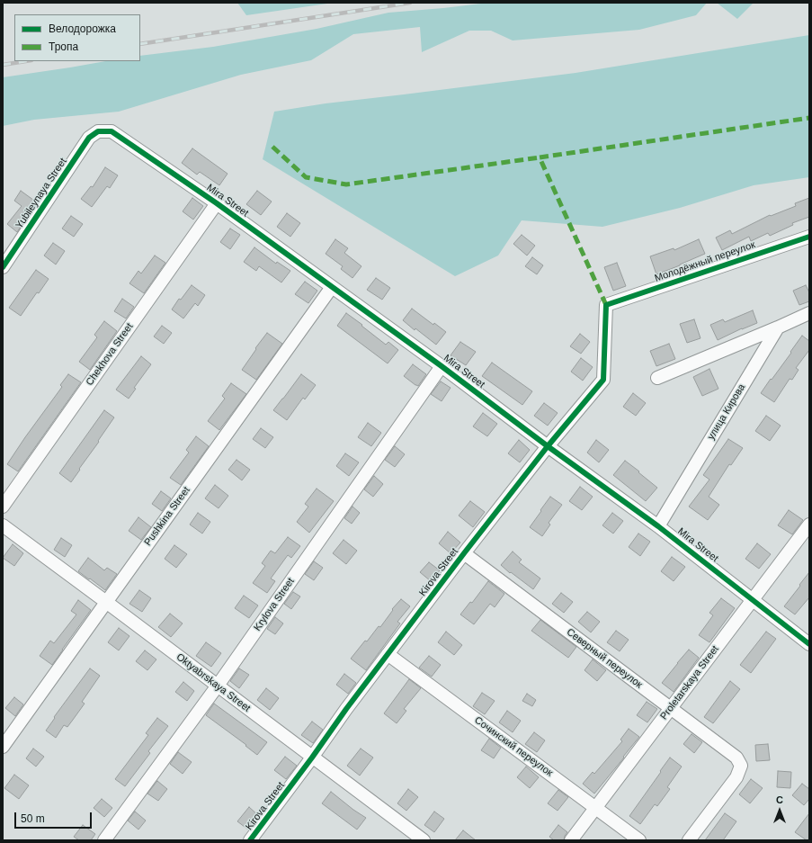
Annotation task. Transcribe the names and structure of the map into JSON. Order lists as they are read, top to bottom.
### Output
{
  "streets": {
    "street": [
      "Yubileynaya Street",
      "Mira Street",
      "Молодёжный переулок",
      "Chekhova Street",
      "улица Кирова",
      "Pushkina Street",
      "Kirova Street",
      "Krylova Street",
      "Северный переулок",
      "Oktyabrskaya Street",
      "Proletarskaya Street",
      "Сочинский переулок"
    ]
  },
  "crossings": [
    ["Yubileynaya Street", "Mira Street"],
    ["Mira Street", "Chekhova Street"],
    ["Mira Street", "улица Кирова"],
    ["Mira Street", "Pushkina Street"],
    ["Mira Street", "Kirova Street"],
    ["Mira Street", "Krylova Street"],
    ["Mira Street", "Proletarskaya Street"],
    ["Молодёжный переулок", "Kirova Street"],
    ["Pushkina Street", "Oktyabrskaya Street"],
    ["Kirova Street", "Северный переулок"],
    ["Kirova Street", "Oktyabrskaya Street"],
    ["Kirova Street", "Сочинский переулок"],
    ["Krylova Street", "Oktyabrskaya Street"],
    ["Северный переулок", "Proletarskaya Street"],
    ["Proletarskaya Street", "Сочинский переулок"]
  ],
  "legend": ["Велодорожка", "Тропа"],
  "scale_bar": "50 m",
  "north": "top"
}
